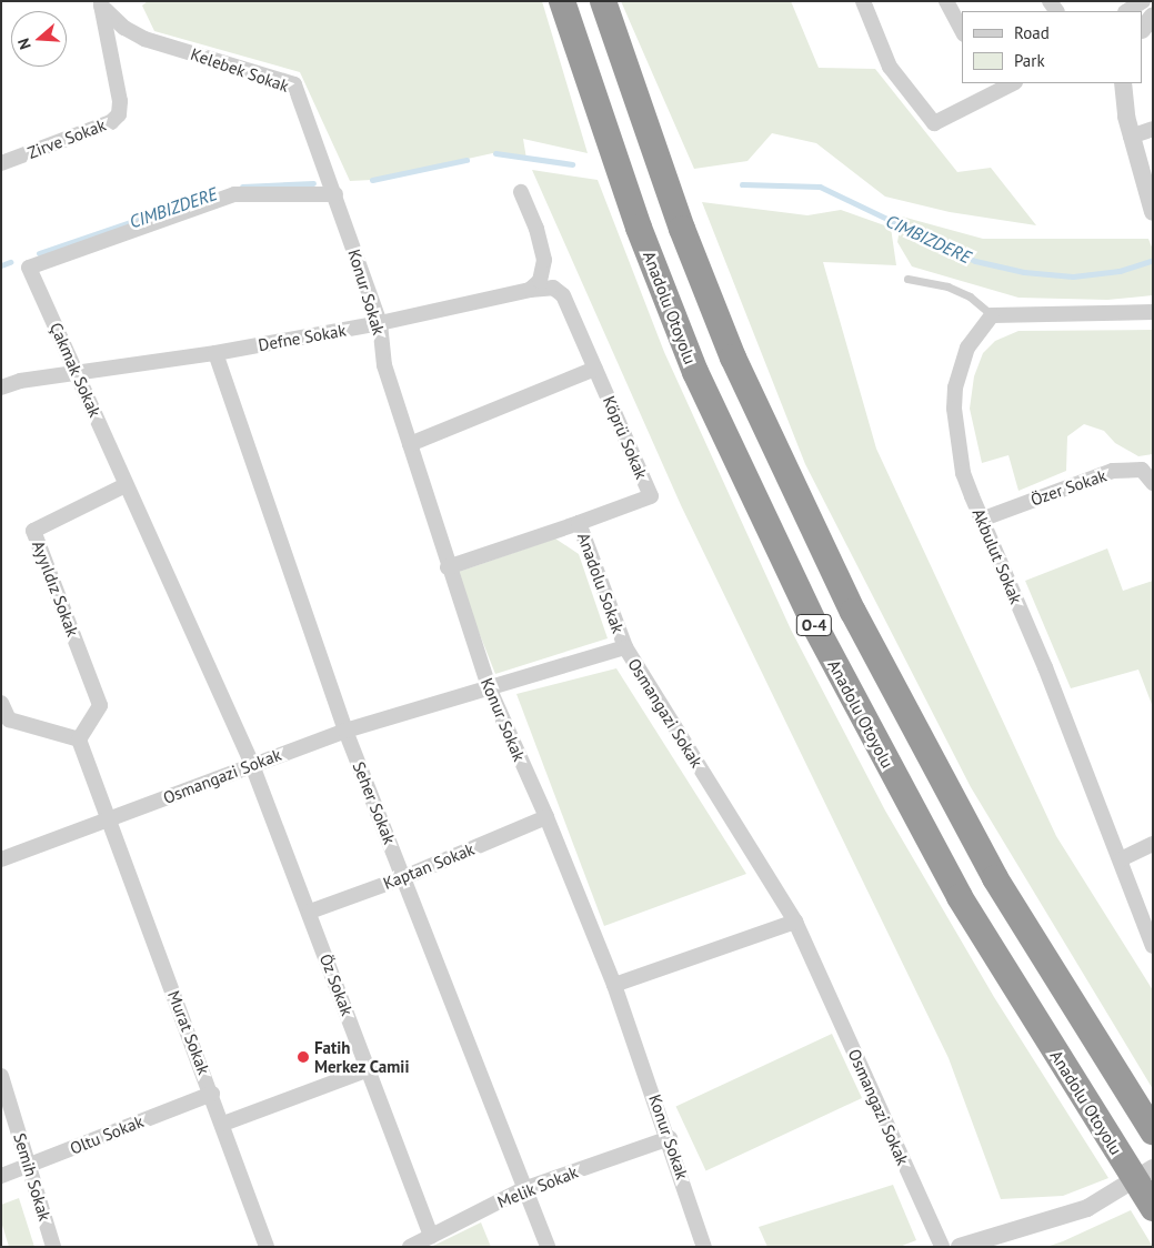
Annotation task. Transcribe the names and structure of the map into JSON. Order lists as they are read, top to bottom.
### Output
{
  "streets": {
    "highway": ["Anadolu Otoyolu", "O-4"],
    "street": [
      "Kelebek Sokak",
      "Zirve Sokak",
      "Konur Sokak",
      "Defne Sokak",
      "Çakmak Sokak",
      "Köprü Sokak",
      "Özer Sokak",
      "Akbulut Sokak",
      "Anadolu Sokak",
      "Ayyıldız Sokak",
      "Osmangazi Sokak",
      "Seher Sokak",
      "Kaptan Sokak",
      "Öz Sokak",
      "Murat Sokak",
      "Oltu Sokak",
      "Semih Sokak",
      "Melik Sokak"
    ]
  },
  "crossings": [
    ["Kelebek Sokak", "Zirve Sokak"],
    ["Kelebek Sokak", "Konur Sokak"],
    ["Kelebek Sokak", "Çakmak Sokak"],
    ["Konur Sokak", "Defne Sokak"],
    ["Konur Sokak", "Çakmak Sokak"],
    ["Konur Sokak", "Anadolu Sokak"],
    ["Konur Sokak", "Osmangazi Sokak"],
    ["Konur Sokak", "Kaptan Sokak"],
    ["Konur Sokak", "Melik Sokak"],
    ["Defne Sokak", "Çakmak Sokak"],
    ["Defne Sokak", "Köprü Sokak"],
    ["Defne Sokak", "Seher Sokak"],
    ["Çakmak Sokak", "Ayyıldız Sokak"],
    ["Çakmak Sokak", "Osmangazi Sokak"],
    ["Çakmak Sokak", "Öz Sokak"],
    ["Köprü Sokak", "Anadolu Sokak"],
    ["Özer Sokak", "Akbulut Sokak"],
    ["Anadolu Sokak", "Osmangazi Sokak"],
    ["Ayyıldız Sokak", "Murat Sokak"],
    ["Osmangazi Sokak", "Seher Sokak"],
    ["Osmangazi Sokak", "Öz Sokak"],
    ["Osmangazi Sokak", "Murat Sokak"],
    ["Seher Sokak", "Kaptan Sokak"],
    ["Seher Sokak", "Melik Sokak"],
    ["Kaptan Sokak", "Öz Sokak"],
    ["Öz Sokak", "Melik Sokak"],
    ["Murat Sokak", "Oltu Sokak"],
    ["Oltu Sokak", "Semih Sokak"]
  ],
  "water": ["CIMBIZDERE"],
  "places": ["Fatih Merkez Camii"],
  "legend": ["Road", "Park"],
  "north": "left"
}
